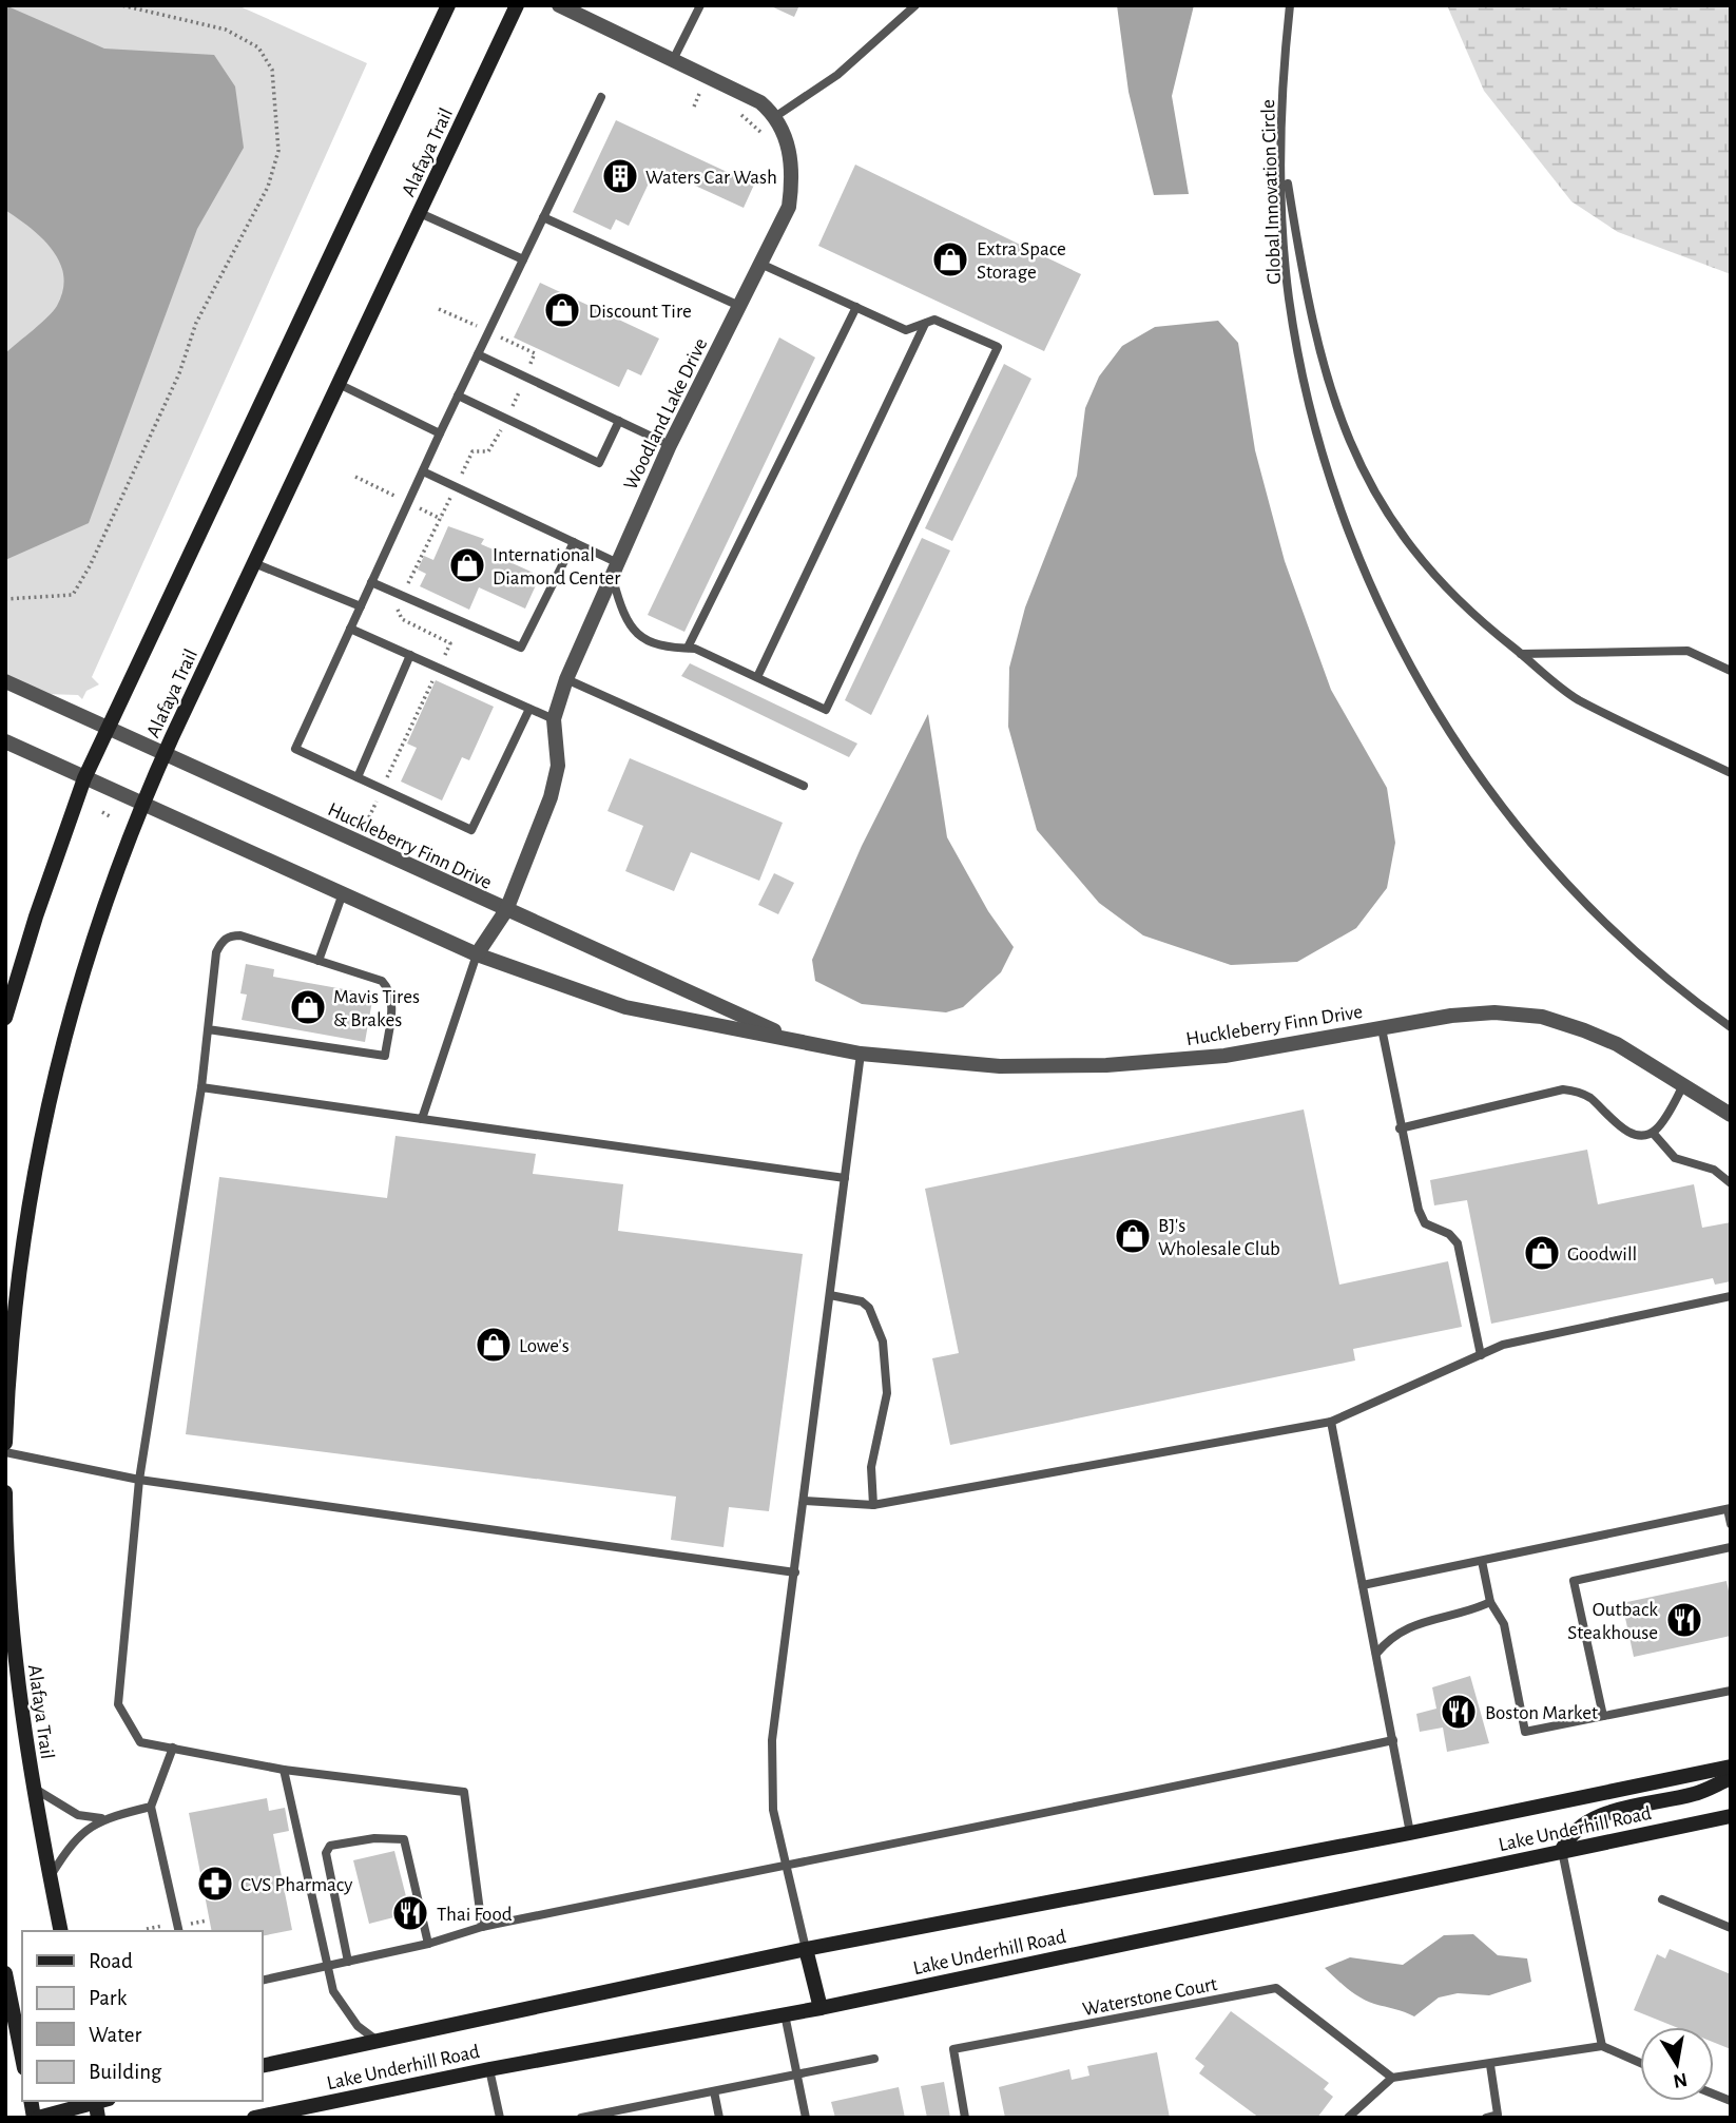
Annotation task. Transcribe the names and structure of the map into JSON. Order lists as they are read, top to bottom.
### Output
{
  "streets": {
    "street": [
      "Alafaya Trail",
      "Woodland Lake Drive",
      "Huckleberry Finn Drive",
      "Lake Underhill Road"
    ],
    "lane": ["Global Innovation Circle", "Waterstone Court"]
  },
  "crossings": [
    ["Alafaya Trail", "Huckleberry Finn Drive"],
    ["Woodland Lake Drive", "Huckleberry Finn Drive"]
  ],
  "places": {
    "building": ["Waters Car Wash"],
    "shop": [
      "Extra Space Storage",
      "Discount Tire",
      "International Diamond Center",
      "Mavis Tires & Brakes",
      "BJ's Wholesale Club",
      "Goodwill",
      "Lowe's"
    ],
    "restaurant": ["Outback Steakhouse", "Boston Market", "Thai Food"],
    "pharmacy": ["CVS Pharmacy"]
  },
  "legend": [
    "Road",
    "Park",
    "Water",
    "Building"
  ],
  "north": "bottom"
}
